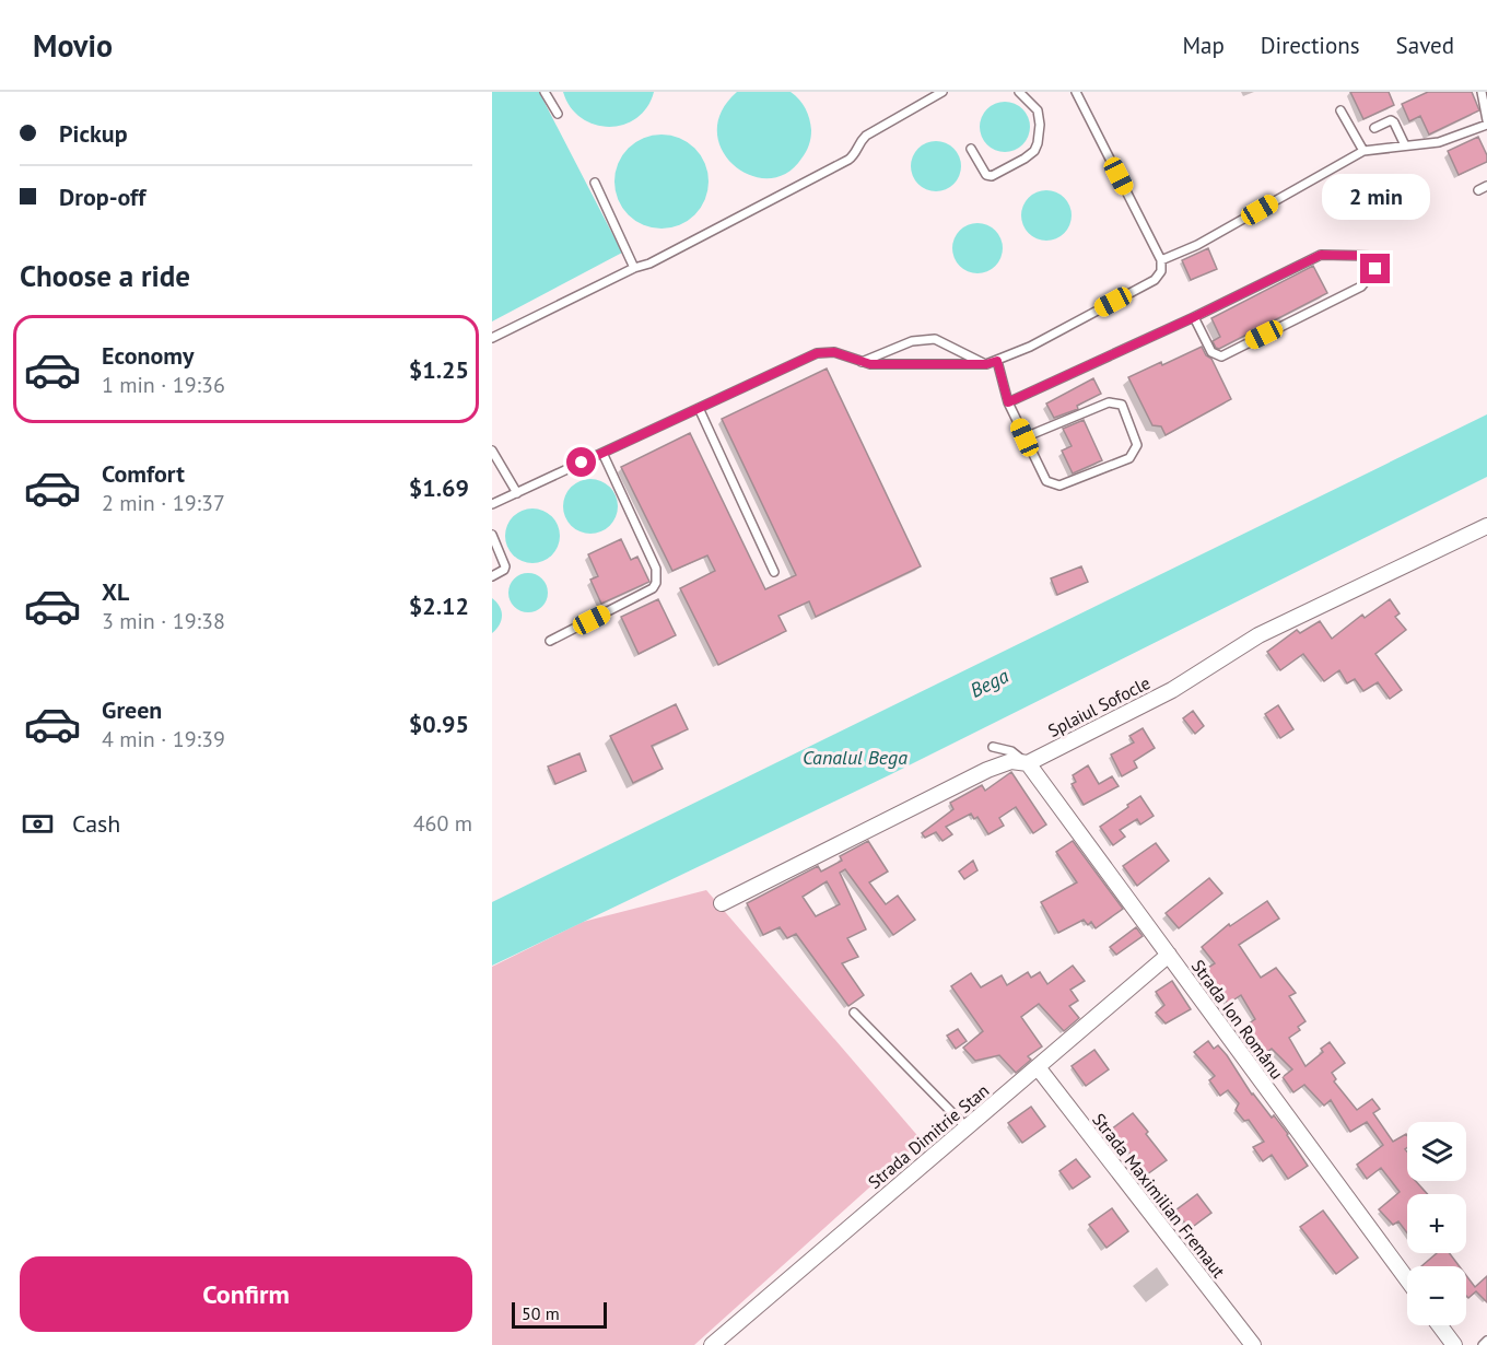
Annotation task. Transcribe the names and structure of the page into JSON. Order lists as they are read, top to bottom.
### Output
{
  "streets": {
    "street": [
      "Splaiul Sofocle",
      "Strada Ion Românu",
      "Strada Dimitrie Stan",
      "Strada Maximilian Fremaut"
    ]
  },
  "crossings": [
    ["Splaiul Sofocle", "Strada Ion Românu"],
    ["Strada Ion Românu", "Strada Dimitrie Stan"],
    ["Strada Dimitrie Stan", "Strada Maximilian Fremaut"]
  ],
  "water": ["Bega", "Canalul Bega"],
  "scale_bar": "50 m",
  "page": {
    "header": "Movio",
    "nav": ["Map", "Directions", "Saved"],
    "banner": ["Pickup", "Drop-off"],
    "bubble": "2 min",
    "heading": "Choose a ride",
    "list": [
      {
        "name": "Economy",
        "note": "1 min · 19:36",
        "value": "$1.25"
      },
      {
        "name": "Comfort",
        "note": "2 min · 19:37",
        "value": "$1.69"
      },
      {
        "name": "XL",
        "note": "3 min · 19:38",
        "value": "$2.12"
      },
      {
        "name": "Green",
        "note": "4 min · 19:39",
        "value": "$0.95"
      }
    ],
    "pay": ["Cash", "460 m"],
    "map_buttons": ["+", "−"],
    "buttons": "Confirm",
    "scale": "50 m"
  }
}
